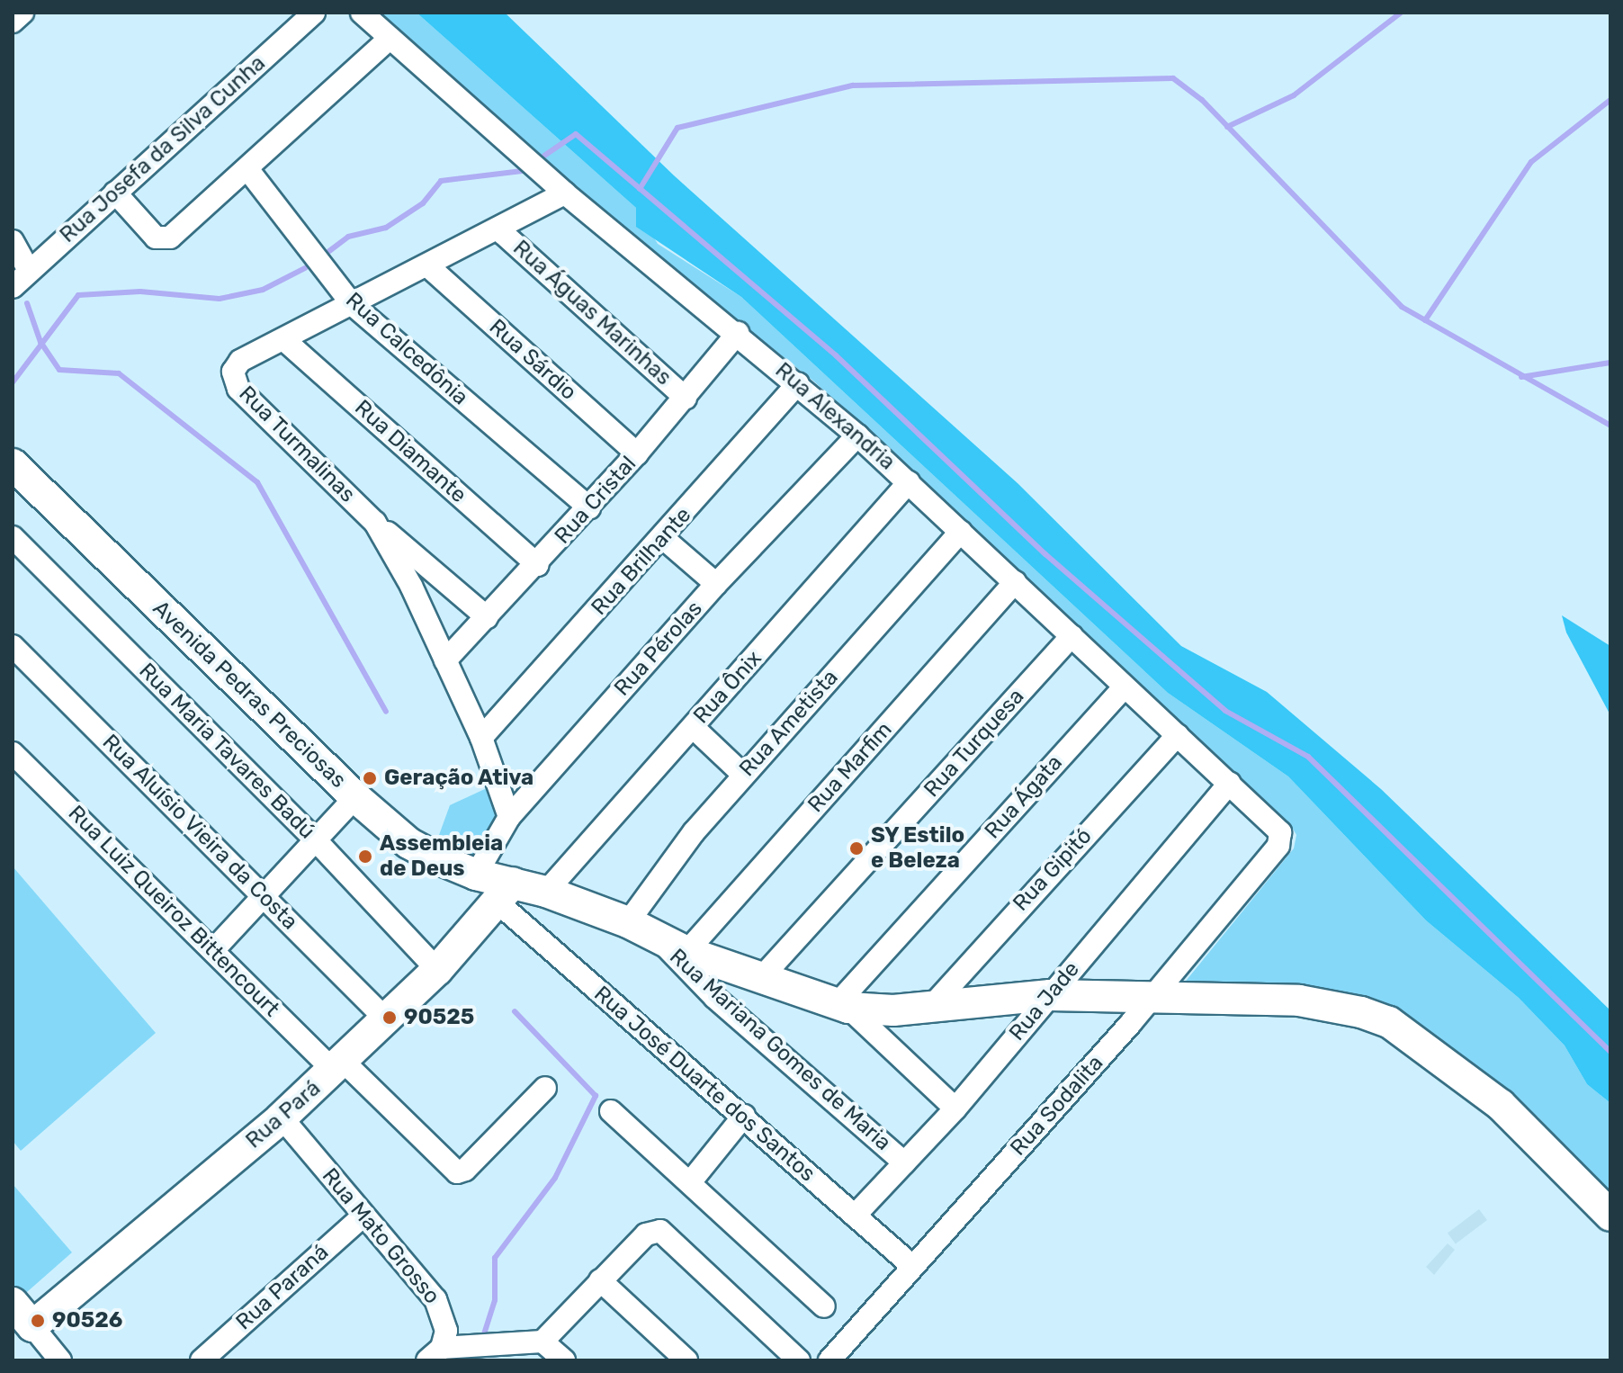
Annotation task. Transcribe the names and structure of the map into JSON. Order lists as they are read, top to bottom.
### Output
{
  "streets": {
    "main road": ["Avenida Pedras Preciosas", "Rua Pará"],
    "street": [
      "Rua Josefa da Silva Cunha",
      "Rua Águas Marinhas",
      "Rua Calcedônia",
      "Rua Sárdio",
      "Rua Alexandria",
      "Rua Turmalinas",
      "Rua Diamante",
      "Rua Cristal",
      "Rua Brilhante",
      "Rua Pérolas",
      "Rua Ônix",
      "Rua Ametista",
      "Rua Turquesa",
      "Rua Maria Tavares Badú",
      "Rua Marfim",
      "Rua Ágata",
      "Rua Aluísio Vieira da Costa",
      "Rua Gipitó",
      "Rua Luiz Queiroz Bittencourt",
      "Rua Jade",
      "Rua Mariana Gomes de Maria",
      "Rua José Duarte dos Santos",
      "Rua Sodalita",
      "Rua Mato Grosso",
      "Rua Paraná"
    ]
  },
  "crossings": [
    ["Rua Águas Marinhas", "Rua Turmalinas"],
    ["Rua Águas Marinhas", "Rua Cristal"],
    ["Rua Calcedônia", "Rua Turmalinas"],
    ["Rua Calcedônia", "Rua Cristal"],
    ["Rua Sárdio", "Rua Turmalinas"],
    ["Rua Sárdio", "Rua Cristal"],
    ["Rua Alexandria", "Rua Turmalinas"],
    ["Rua Alexandria", "Rua Cristal"],
    ["Rua Alexandria", "Rua Brilhante"],
    ["Rua Alexandria", "Rua Pérolas"],
    ["Rua Alexandria", "Rua Ônix"],
    ["Rua Alexandria", "Rua Ametista"],
    ["Rua Alexandria", "Rua Turquesa"],
    ["Rua Alexandria", "Rua Marfim"],
    ["Rua Alexandria", "Rua Ágata"],
    ["Rua Alexandria", "Rua Gipitó"],
    ["Rua Alexandria", "Rua Jade"],
    ["Rua Alexandria", "Rua Sodalita"],
    ["Rua Turmalinas", "Rua Diamante"],
    ["Rua Turmalinas", "Rua Cristal"],
    ["Rua Turmalinas", "Rua Brilhante"],
    ["Rua Turmalinas", "Rua Pérolas"],
    ["Rua Diamante", "Rua Cristal"],
    ["Rua Pérolas", "Avenida Pedras Preciosas"],
    ["Rua Ônix", "Avenida Pedras Preciosas"],
    ["Avenida Pedras Preciosas", "Rua Ametista"],
    ["Avenida Pedras Preciosas", "Rua Turquesa"],
    ["Avenida Pedras Preciosas", "Rua Marfim"],
    ["Avenida Pedras Preciosas", "Rua Ágata"],
    ["Avenida Pedras Preciosas", "Rua Gipitó"],
    ["Avenida Pedras Preciosas", "Rua Jade"],
    ["Avenida Pedras Preciosas", "Rua Mariana Gomes de Maria"],
    ["Avenida Pedras Preciosas", "Rua José Duarte dos Santos"],
    ["Avenida Pedras Preciosas", "Rua Sodalita"],
    ["Avenida Pedras Preciosas", "Rua Pará"],
    ["Rua Maria Tavares Badú", "Rua Pará"],
    ["Rua Aluísio Vieira da Costa", "Rua Pará"],
    ["Rua Luiz Queiroz Bittencourt", "Rua Pará"],
    ["Rua Jade", "Rua Mariana Gomes de Maria"],
    ["Rua Jade", "Rua José Duarte dos Santos"],
    ["Rua José Duarte dos Santos", "Rua Sodalita"],
    ["Rua José Duarte dos Santos", "Rua Pará"],
    ["Rua Pará", "Rua Mato Grosso"],
    ["Rua Mato Grosso", "Rua Paraná"]
  ],
  "places": [
    "Geração Ativa",
    "SY Estilo e Beleza",
    "Assembleia de Deus",
    "90525",
    "90526"
  ]
}
